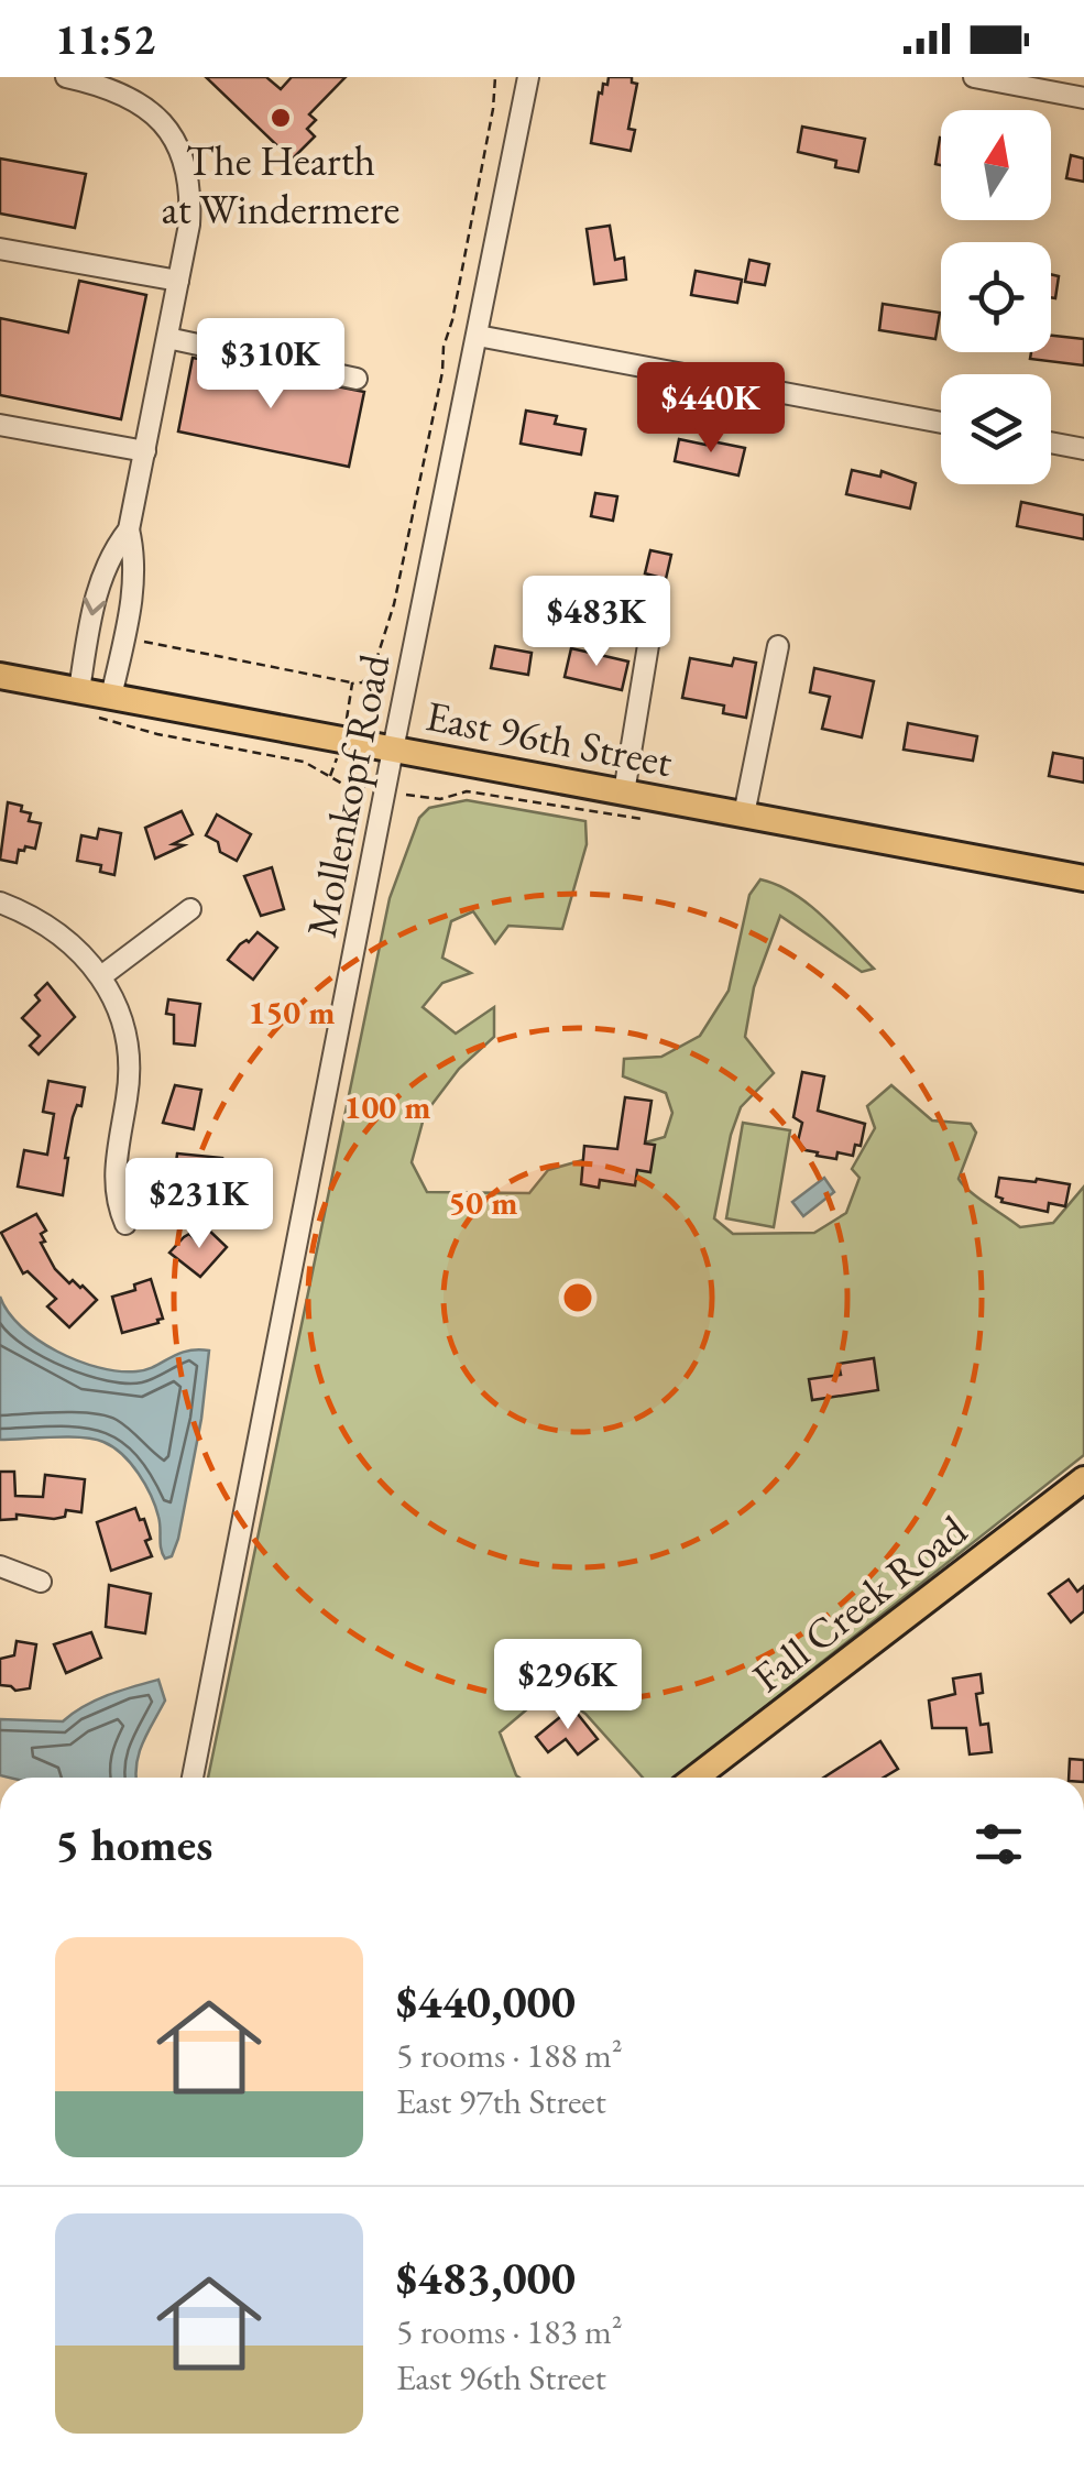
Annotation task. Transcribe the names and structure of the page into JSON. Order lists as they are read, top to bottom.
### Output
{
  "streets": {
    "main road": ["East 96th Street", "Fall Creek Road"],
    "street": ["Mollenkopf Road"]
  },
  "crossings": [
    ["East 96th Street", "Mollenkopf Road"]
  ],
  "places": ["The Hearth at Windermere"],
  "north": "top",
  "page": {
    "status": "11:52",
    "price": [
      "$310K",
      "$440K",
      "$483K",
      "$231K",
      "$296K"
    ],
    "heading": "5 homes",
    "list": [
      {
        "name": "$440,000",
        "note": "5 rooms · 188 m² · East 97th Street"
      },
      {
        "name": "$483,000",
        "note": "5 rooms · 183 m² · East 96th Street"
      }
    ]
  },
  "rings": ["150 m", "100 m", "50 m"]
}
